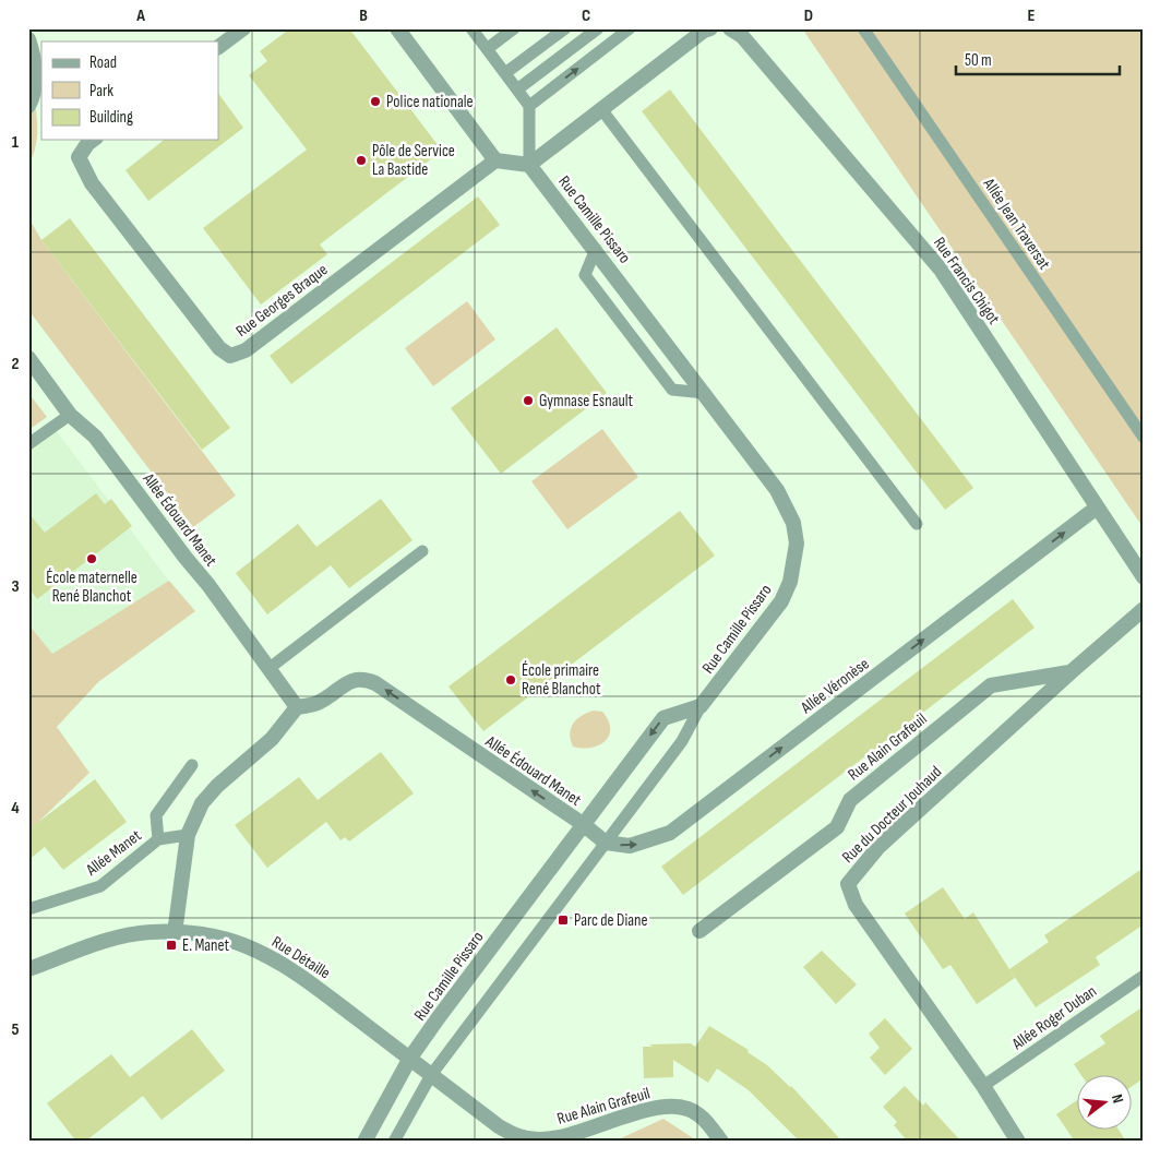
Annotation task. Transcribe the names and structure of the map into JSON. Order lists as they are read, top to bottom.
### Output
{
  "streets": {
    "street": [
      "Rue Camille Pissaro",
      "Rue Francis Chigot",
      "Rue Georges Braque",
      "Allée Édouard Manet",
      "Allée Véronèse",
      "Rue Alain Grafeuil",
      "Rue du Docteur Jouhaud",
      "Rue Détaille"
    ],
    "lane": ["Allée Jean Traversat", "Allée Manet", "Allée Roger Duban"]
  },
  "crossings": [
    ["Rue Camille Pissaro", "Allée Édouard Manet"],
    ["Rue Camille Pissaro", "Rue Alain Grafeuil"],
    ["Rue Camille Pissaro", "Rue Détaille"],
    ["Rue Francis Chigot", "Allée Véronèse"],
    ["Rue Alain Grafeuil", "Rue du Docteur Jouhaud"],
    ["Rue Alain Grafeuil", "Rue Détaille"],
    ["Rue du Docteur Jouhaud", "Allée Roger Duban"]
  ],
  "one_way": ["Allée Édouard Manet", "Allée Véronèse"],
  "places": {
    "other": [
      "Police nationale",
      "Pôle de Service La Bastide",
      "Gymnase Esnault",
      "École maternelle René Blanchot",
      "École primaire René Blanchot"
    ],
    "transit": ["Parc de Diane", "E. Manet"]
  },
  "legend": ["Road", "Park", "Building"],
  "scale_bar": "50 m",
  "north": "right",
  "grid": {
    "columns": [
      "A",
      "B",
      "C",
      "D",
      "E"
    ],
    "rows": [
      "1",
      "2",
      "3",
      "4",
      "5"
    ]
  }
}
